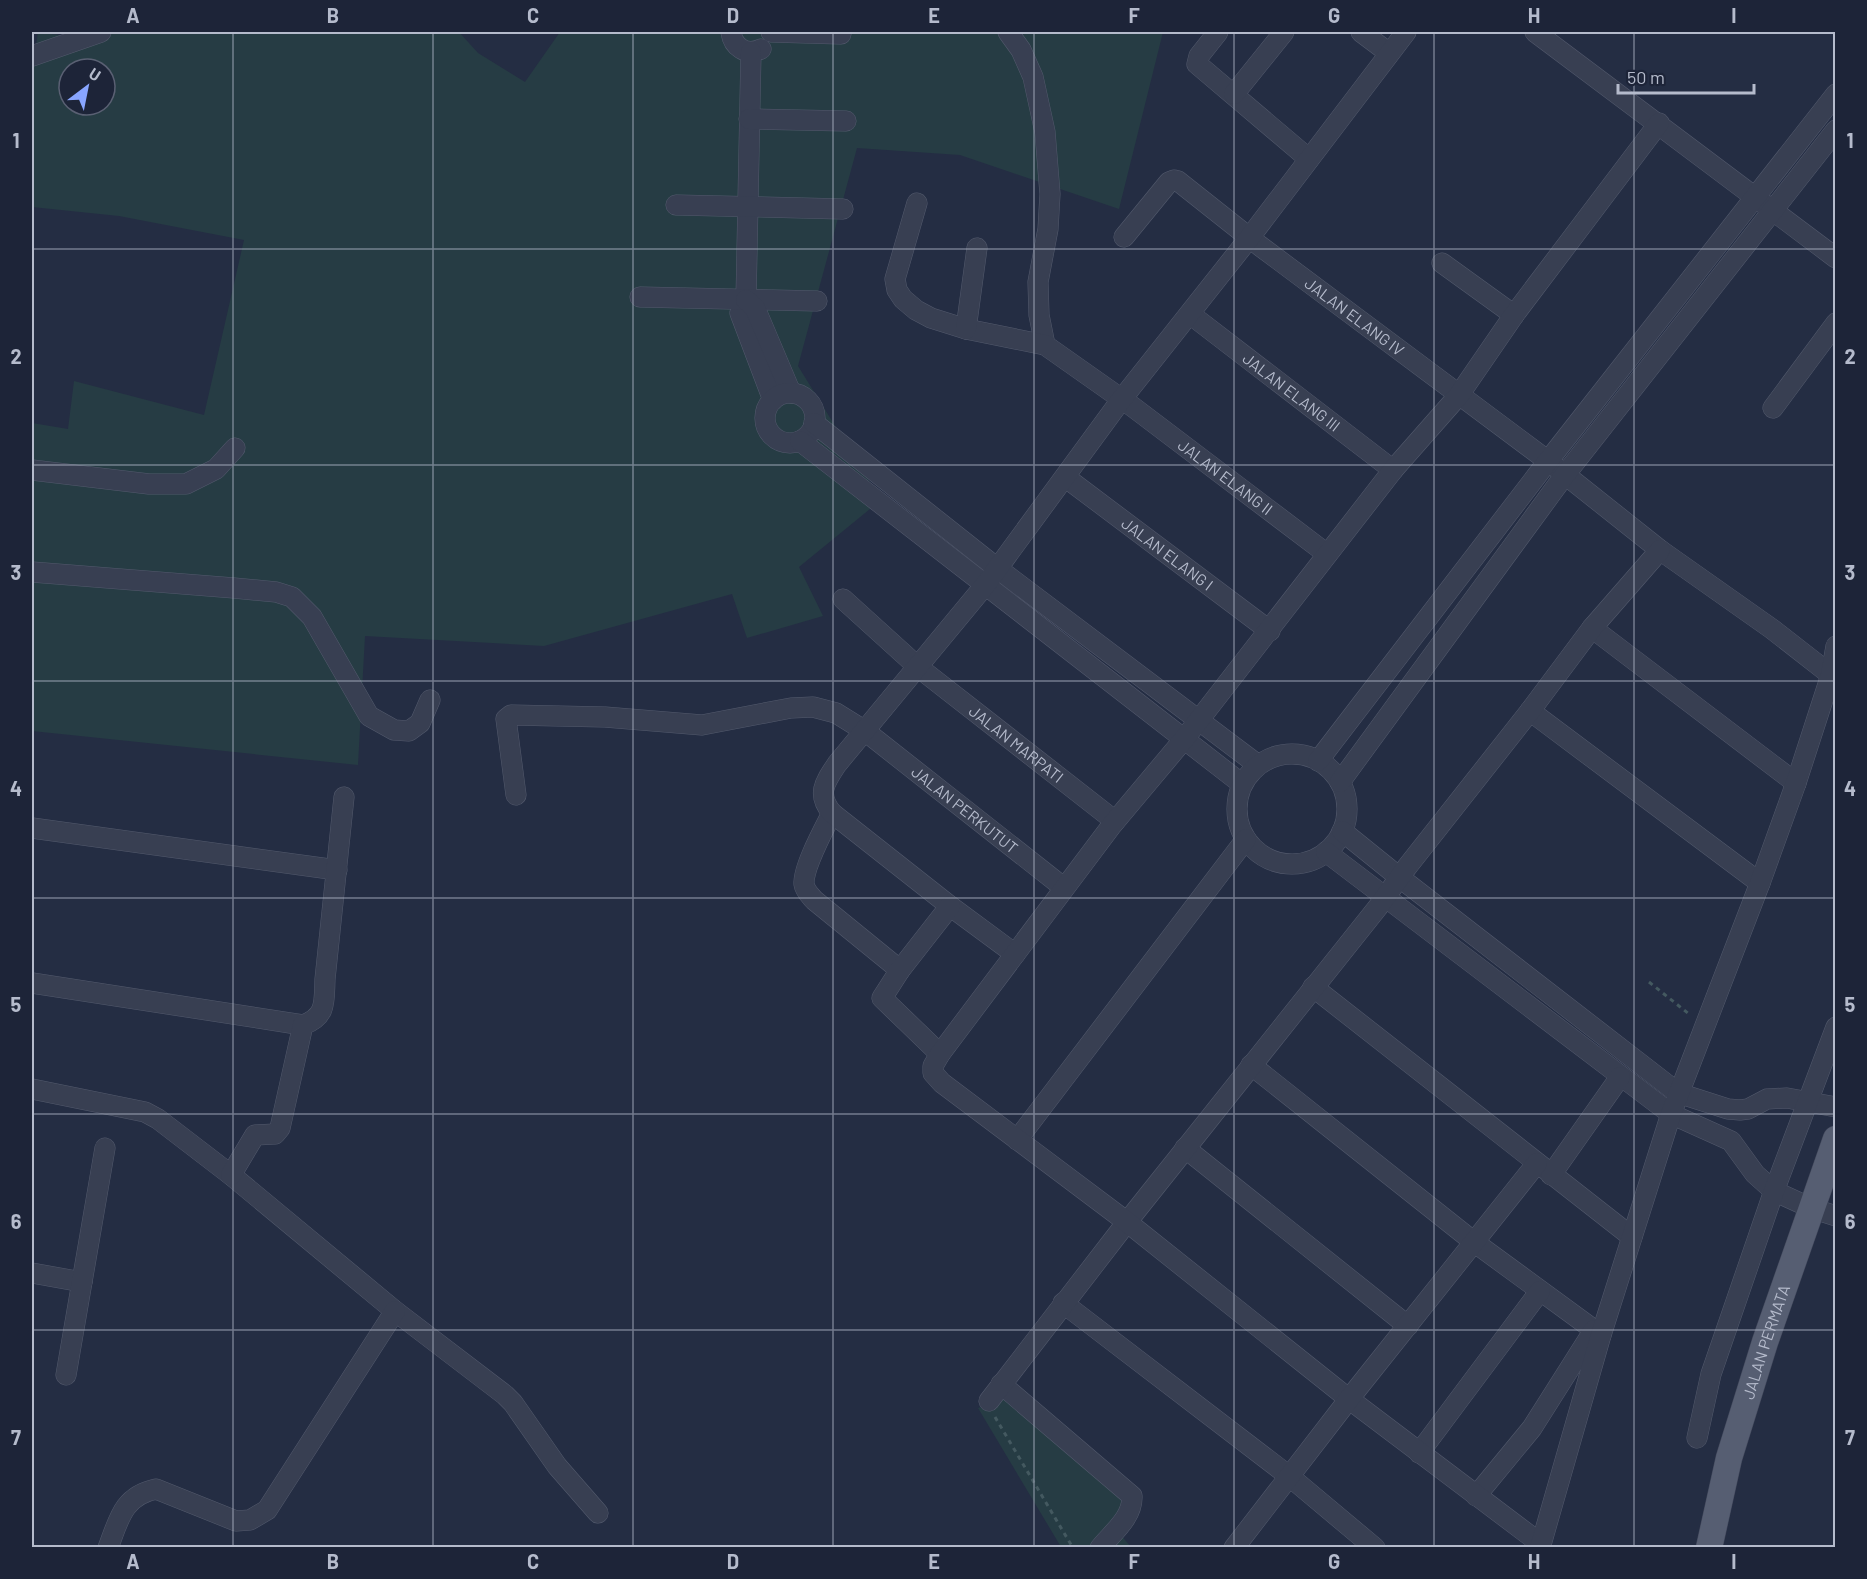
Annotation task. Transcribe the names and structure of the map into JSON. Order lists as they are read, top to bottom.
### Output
{
  "streets": {
    "main road": ["JALAN PERMATA"],
    "street": [
      "JALAN ELANG IV",
      "JALAN ELANG III",
      "JALAN ELANG II",
      "JALAN ELANG I",
      "JALAN MARPATI",
      "JALAN PERKUTUT"
    ]
  },
  "scale_bar": "50 m",
  "north": "top right",
  "grid": {
    "columns": [
      "A",
      "B",
      "C",
      "D",
      "E",
      "F",
      "G",
      "H",
      "I"
    ],
    "rows": [
      "1",
      "2",
      "3",
      "4",
      "5",
      "6",
      "7"
    ]
  }
}
